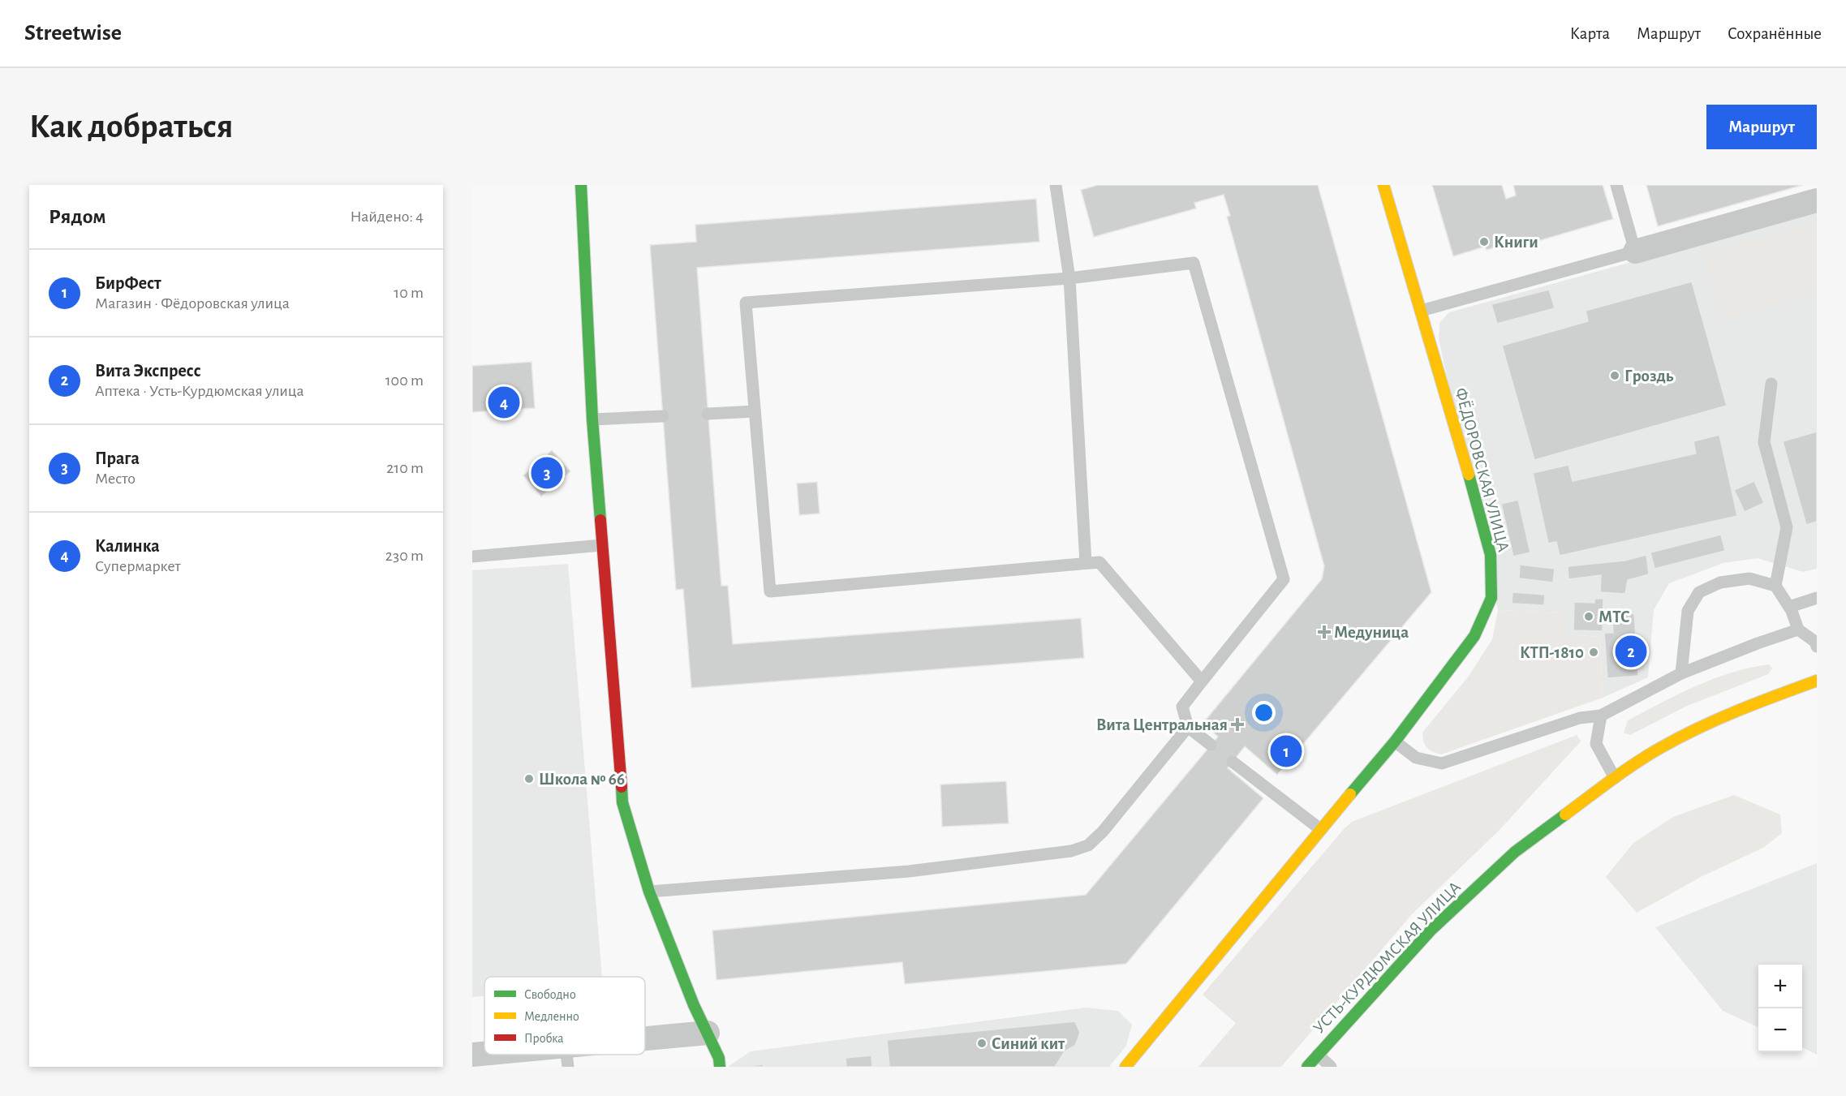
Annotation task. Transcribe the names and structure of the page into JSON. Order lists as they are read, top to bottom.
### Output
{
  "streets": {
    "street": ["ФЁДОРОВСКАЯ УЛИЦА", "УСТЬ-КУРДЮМСКАЯ УЛИЦА"]
  },
  "places": {
    "other": [
      "Книги",
      "Гроздь",
      "МТС",
      "КТП-1810",
      "Школа № 66",
      "Синий кит"
    ],
    "health": ["Медуница", "Вита Центральная"]
  },
  "legend": ["Свободно", "Медленно", "Пробка"],
  "page": {
    "header": "Streetwise",
    "nav": ["Карта", "Маршрут", "Сохранённые"],
    "buttons": "Маршрут",
    "title": "Как добраться",
    "heading": ["Рядом", "Найдено: 4"],
    "list": [
      {
        "mark": "1",
        "name": "БирФест",
        "note": "Магазин · Фёдоровская улица",
        "value": "10 m"
      },
      {
        "mark": "2",
        "name": "Вита Экспресс",
        "note": "Аптека · Усть-Курдюмская улица",
        "value": "100 m"
      },
      {
        "mark": "3",
        "name": "Прага",
        "note": "Место",
        "value": "210 m"
      },
      {
        "mark": "4",
        "name": "Калинка",
        "note": "Супермаркет",
        "value": "230 m"
      }
    ],
    "pins": [
      "4",
      "3",
      "2",
      "1"
    ],
    "map_buttons": ["+", "−"]
  }
}
